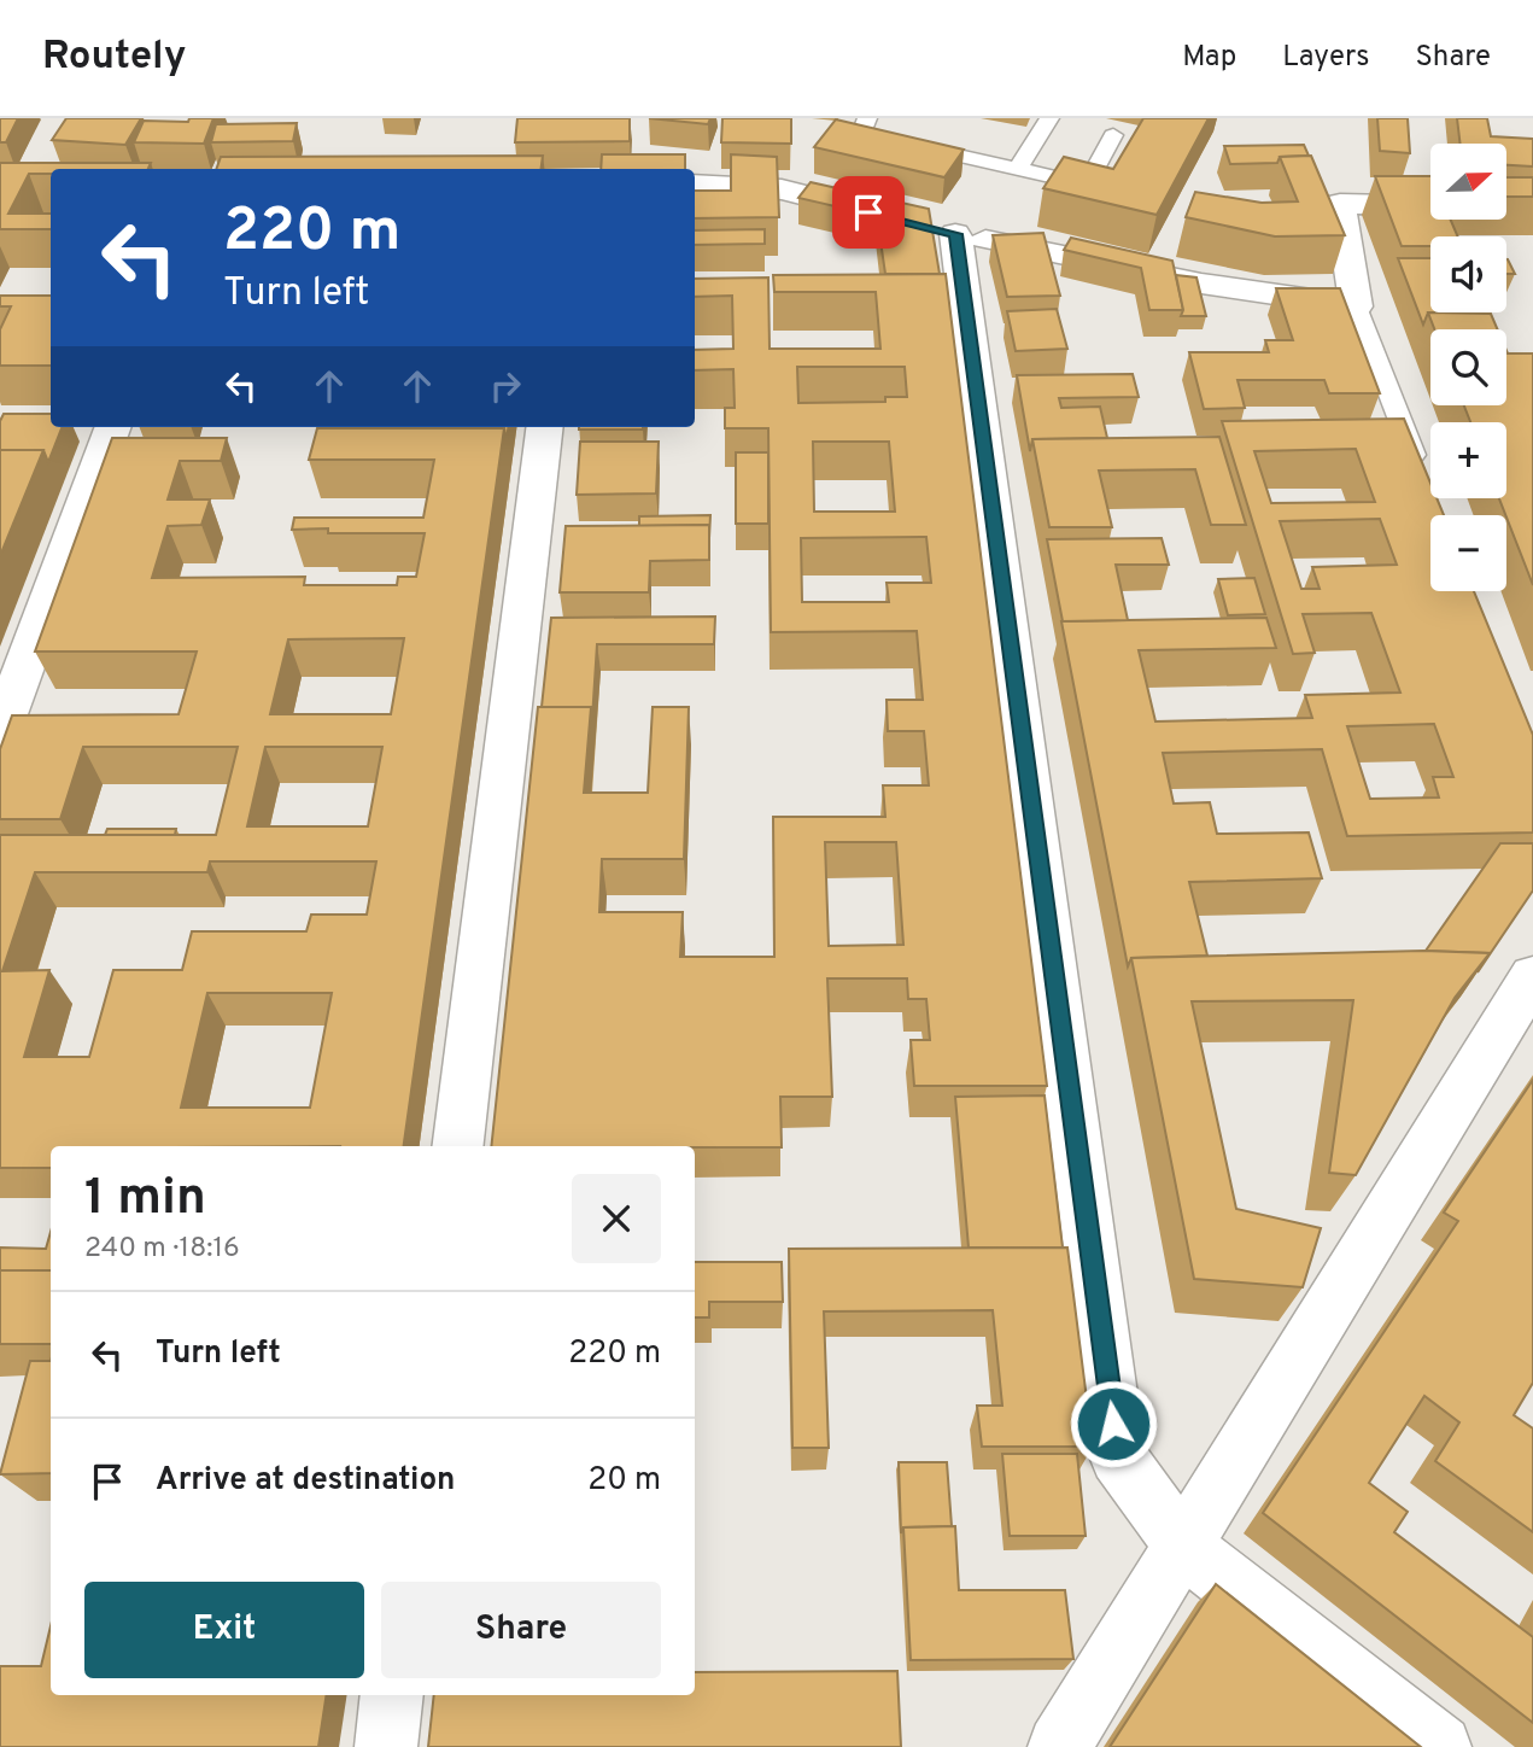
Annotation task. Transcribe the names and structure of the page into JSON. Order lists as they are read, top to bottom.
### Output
{
  "north": "right",
  "page": {
    "header": "Routely",
    "nav": ["Map", "Layers", "Share"],
    "map_buttons": ["+", "−"],
    "turn": ["220 m", "Turn left"],
    "heading": ["1 min", "240 m · 18:16"],
    "list": [
      {
        "name": "Turn left",
        "value": "220 m"
      },
      {
        "name": "Arrive at destination",
        "value": "20 m"
      }
    ],
    "buttons": ["Exit", "Share"]
  }
}
